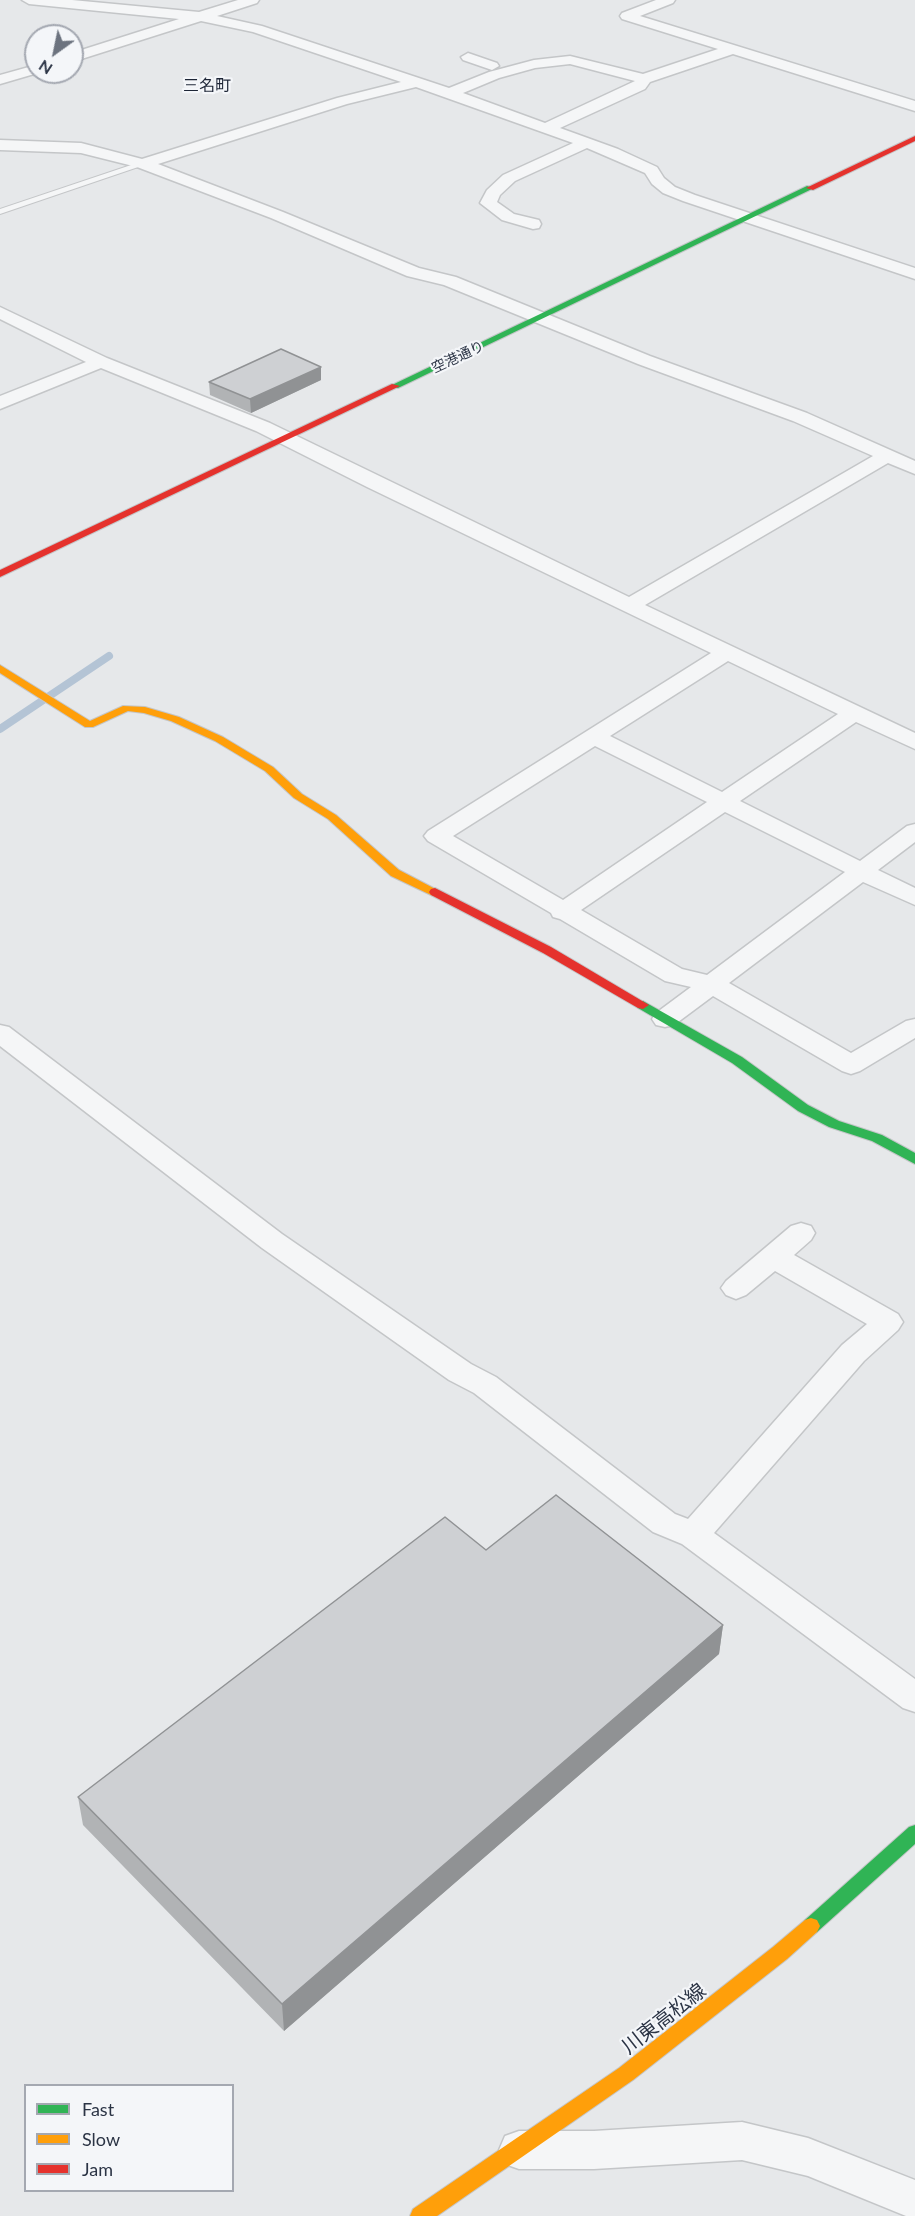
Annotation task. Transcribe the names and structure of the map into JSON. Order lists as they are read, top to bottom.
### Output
{
  "streets": {
    "main road": ["空港通り", "川東高松線"]
  },
  "districts": ["三名町"],
  "legend": ["Fast", "Slow", "Jam"],
  "north": "bottom left"
}
